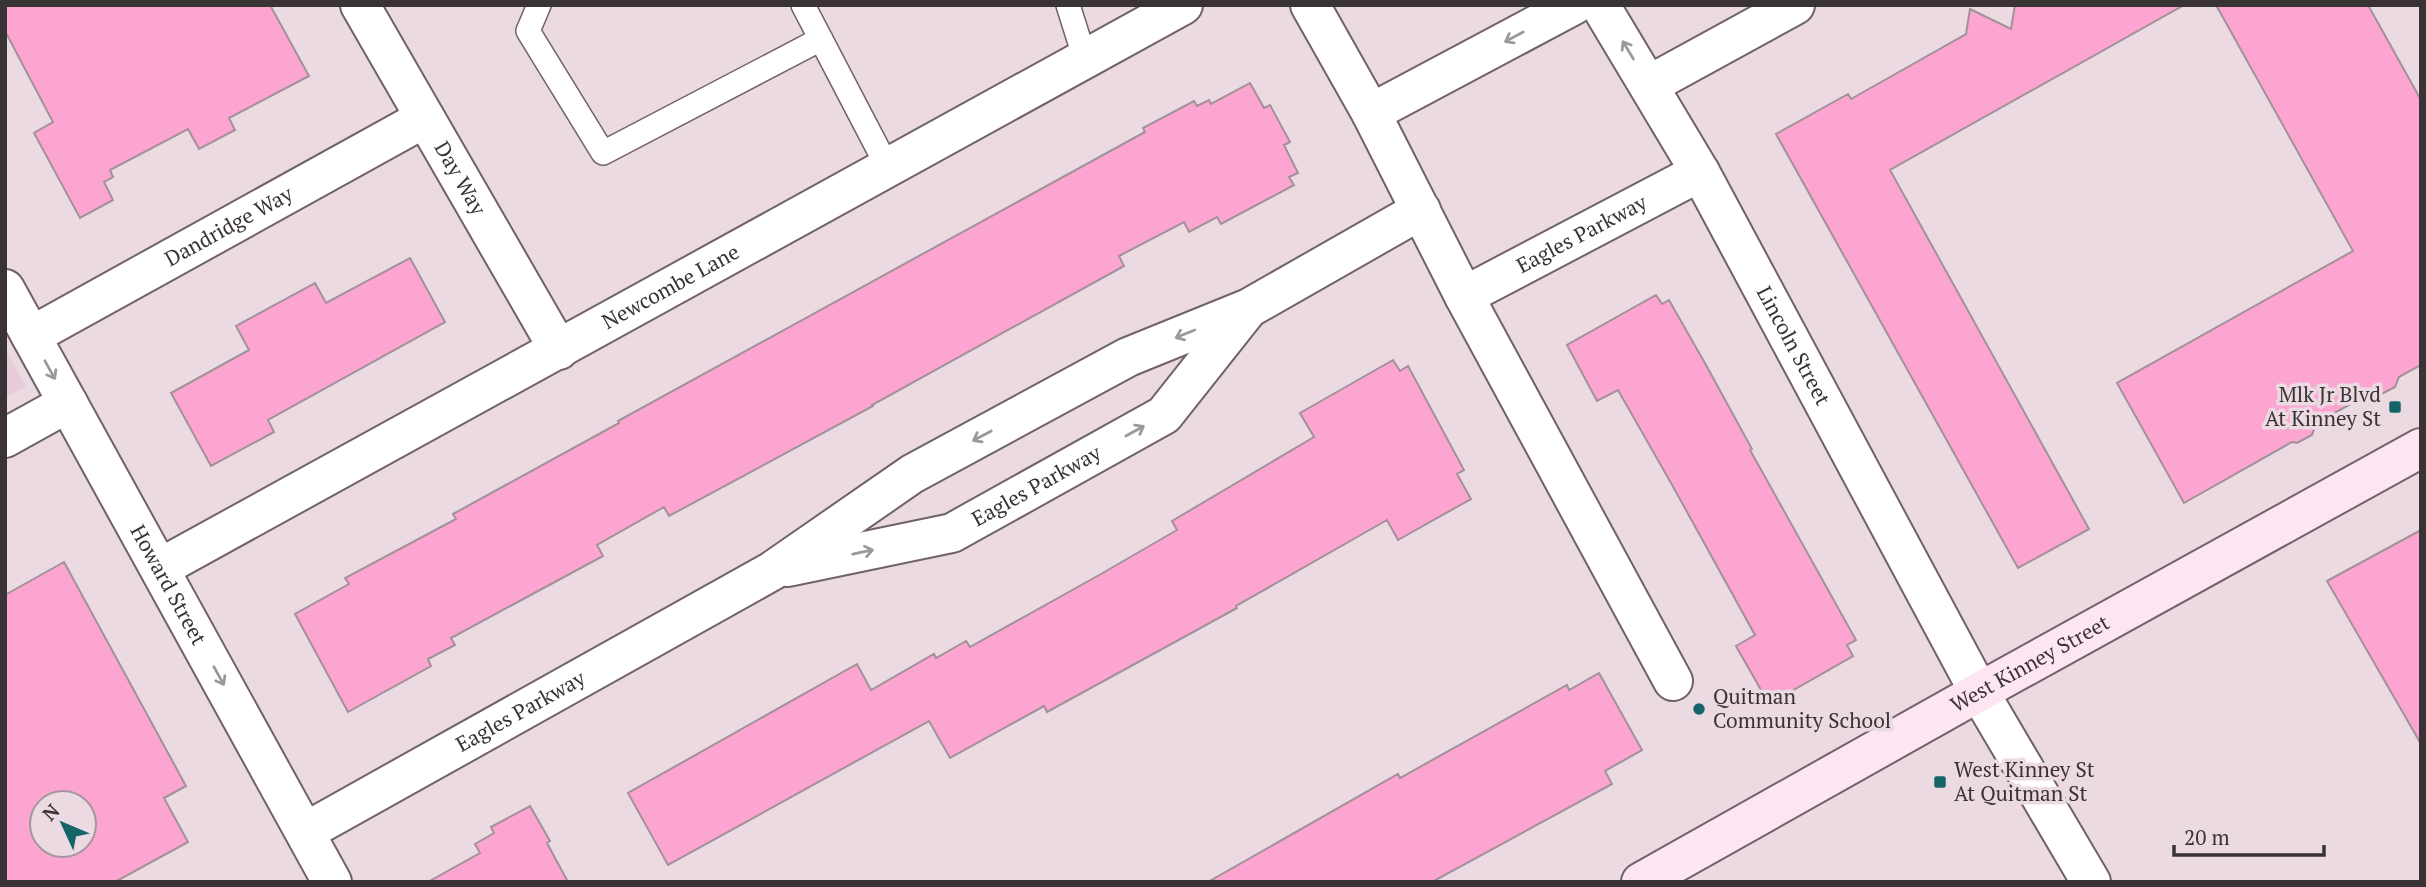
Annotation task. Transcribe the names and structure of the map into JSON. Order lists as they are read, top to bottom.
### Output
{
  "streets": {
    "street": [
      "Day Way",
      "Dandridge Way",
      "Eagles Parkway",
      "Newcombe Lane",
      "Lincoln Street",
      "Howard Street",
      "West Kinney Street"
    ]
  },
  "crossings": [
    ["Day Way", "Dandridge Way"],
    ["Day Way", "Newcombe Lane"],
    ["Dandridge Way", "Howard Street"],
    ["Eagles Parkway", "Lincoln Street"],
    ["Eagles Parkway", "Howard Street"],
    ["Newcombe Lane", "Howard Street"],
    ["Lincoln Street", "West Kinney Street"]
  ],
  "one_way": ["Howard Street"],
  "places": {
    "transit": ["Mlk Jr Blvd At Kinney St", "West Kinney St At Quitman St"],
    "other": ["Quitman Community School"]
  },
  "scale_bar": "20 m",
  "north": "top left"
}
